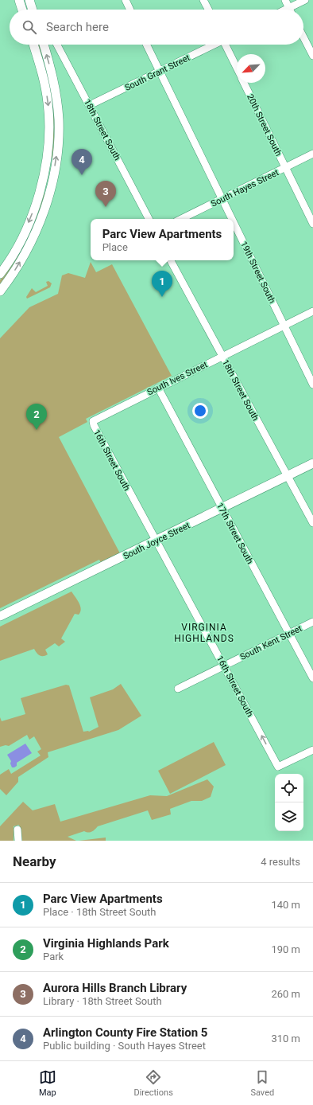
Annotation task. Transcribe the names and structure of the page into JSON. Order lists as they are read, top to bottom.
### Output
{
  "streets": {
    "street": [
      "South Grant Street",
      "20th Street South",
      "18th Street South",
      "South Hayes Street",
      "19th Street South",
      "South Ives Street",
      "16th Street South",
      "17th Street South",
      "South Joyce Street",
      "South Kent Street"
    ]
  },
  "crossings": [
    ["South Grant Street", "18th Street South"],
    ["South Grant Street", "19th Street South"],
    ["20th Street South", "South Hayes Street"],
    ["18th Street South", "South Ives Street"],
    ["18th Street South", "South Joyce Street"],
    ["South Hayes Street", "19th Street South"],
    ["19th Street South", "South Ives Street"],
    ["South Ives Street", "16th Street South"],
    ["South Ives Street", "17th Street South"],
    ["16th Street South", "South Joyce Street"],
    ["16th Street South", "South Kent Street"],
    ["17th Street South", "South Joyce Street"],
    ["17th Street South", "South Kent Street"]
  ],
  "districts": ["VIRGINIA HIGHLANDS"],
  "north": "bottom left",
  "page": {
    "search": "Search here",
    "pins": [
      "4",
      "3",
      "1",
      "2"
    ],
    "popup": ["Parc View Apartments", "Place"],
    "heading": ["Nearby", "4 results"],
    "list": [
      {
        "mark": "1",
        "name": "Parc View Apartments",
        "note": "Place · 18th Street South",
        "value": "140 m"
      },
      {
        "mark": "2",
        "name": "Virginia Highlands Park",
        "note": "Park",
        "value": "190 m"
      },
      {
        "mark": "3",
        "name": "Aurora Hills Branch Library",
        "note": "Library · 18th Street South",
        "value": "260 m"
      },
      {
        "mark": "4",
        "name": "Arlington County Fire Station 5",
        "note": "Public building · South Hayes Street",
        "value": "310 m"
      }
    ],
    "nav": ["Map", "Directions", "Saved"]
  }
}
